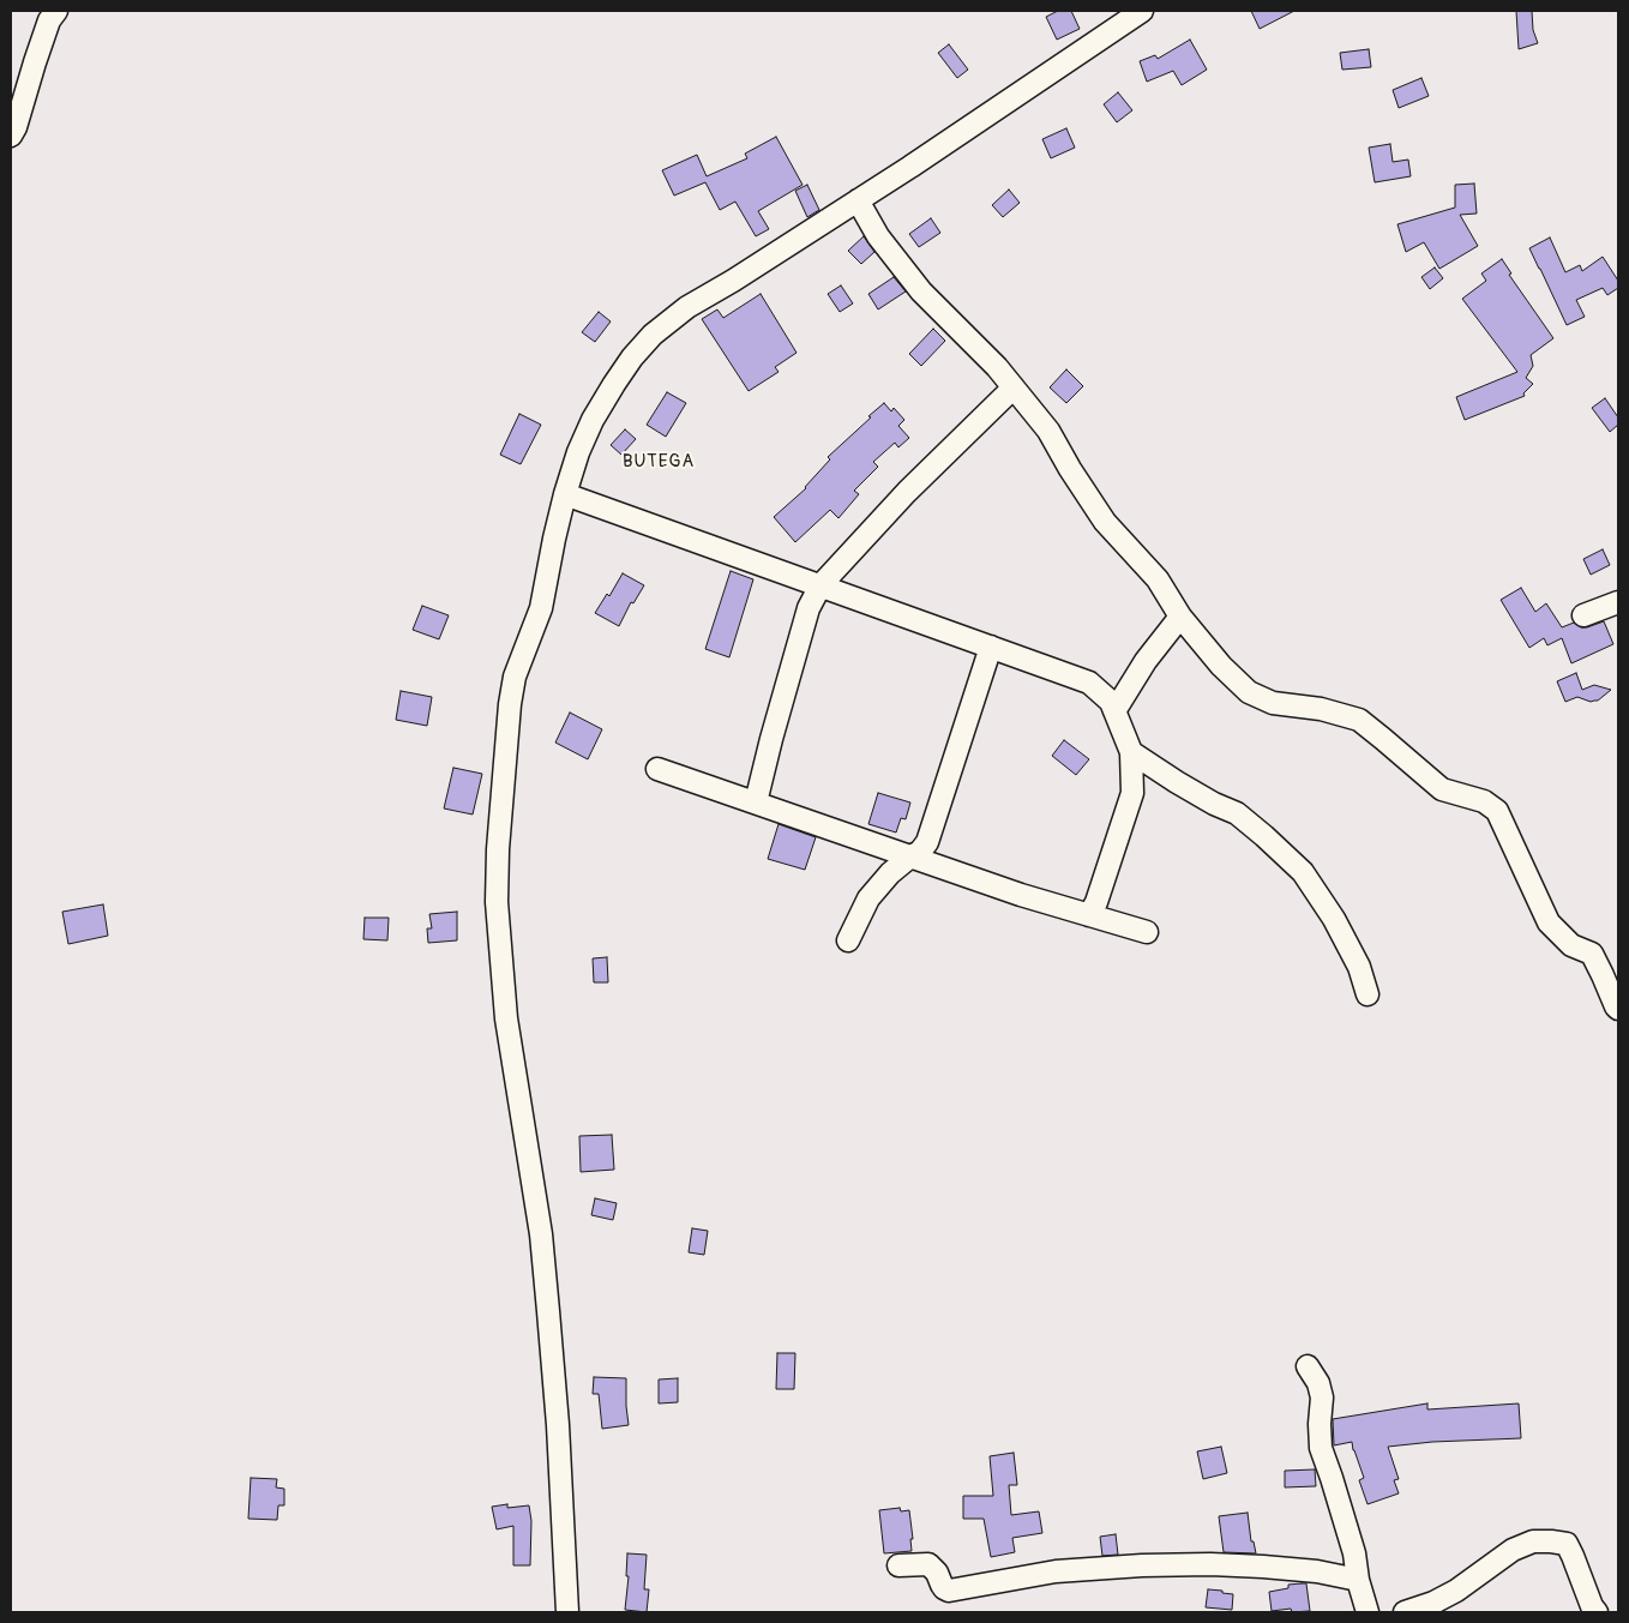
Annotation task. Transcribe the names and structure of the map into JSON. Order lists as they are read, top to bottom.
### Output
{
  "districts": ["BUTEGA"]
}
